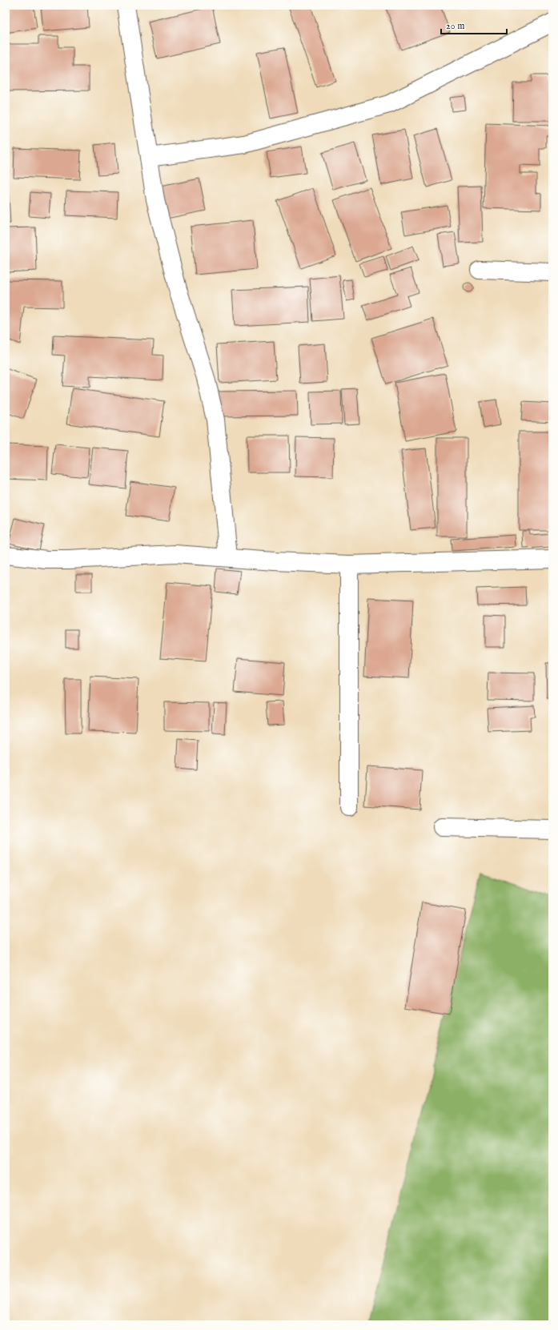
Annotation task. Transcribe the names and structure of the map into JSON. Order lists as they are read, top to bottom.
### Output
{
  "scale_bar": "20 m"
}
